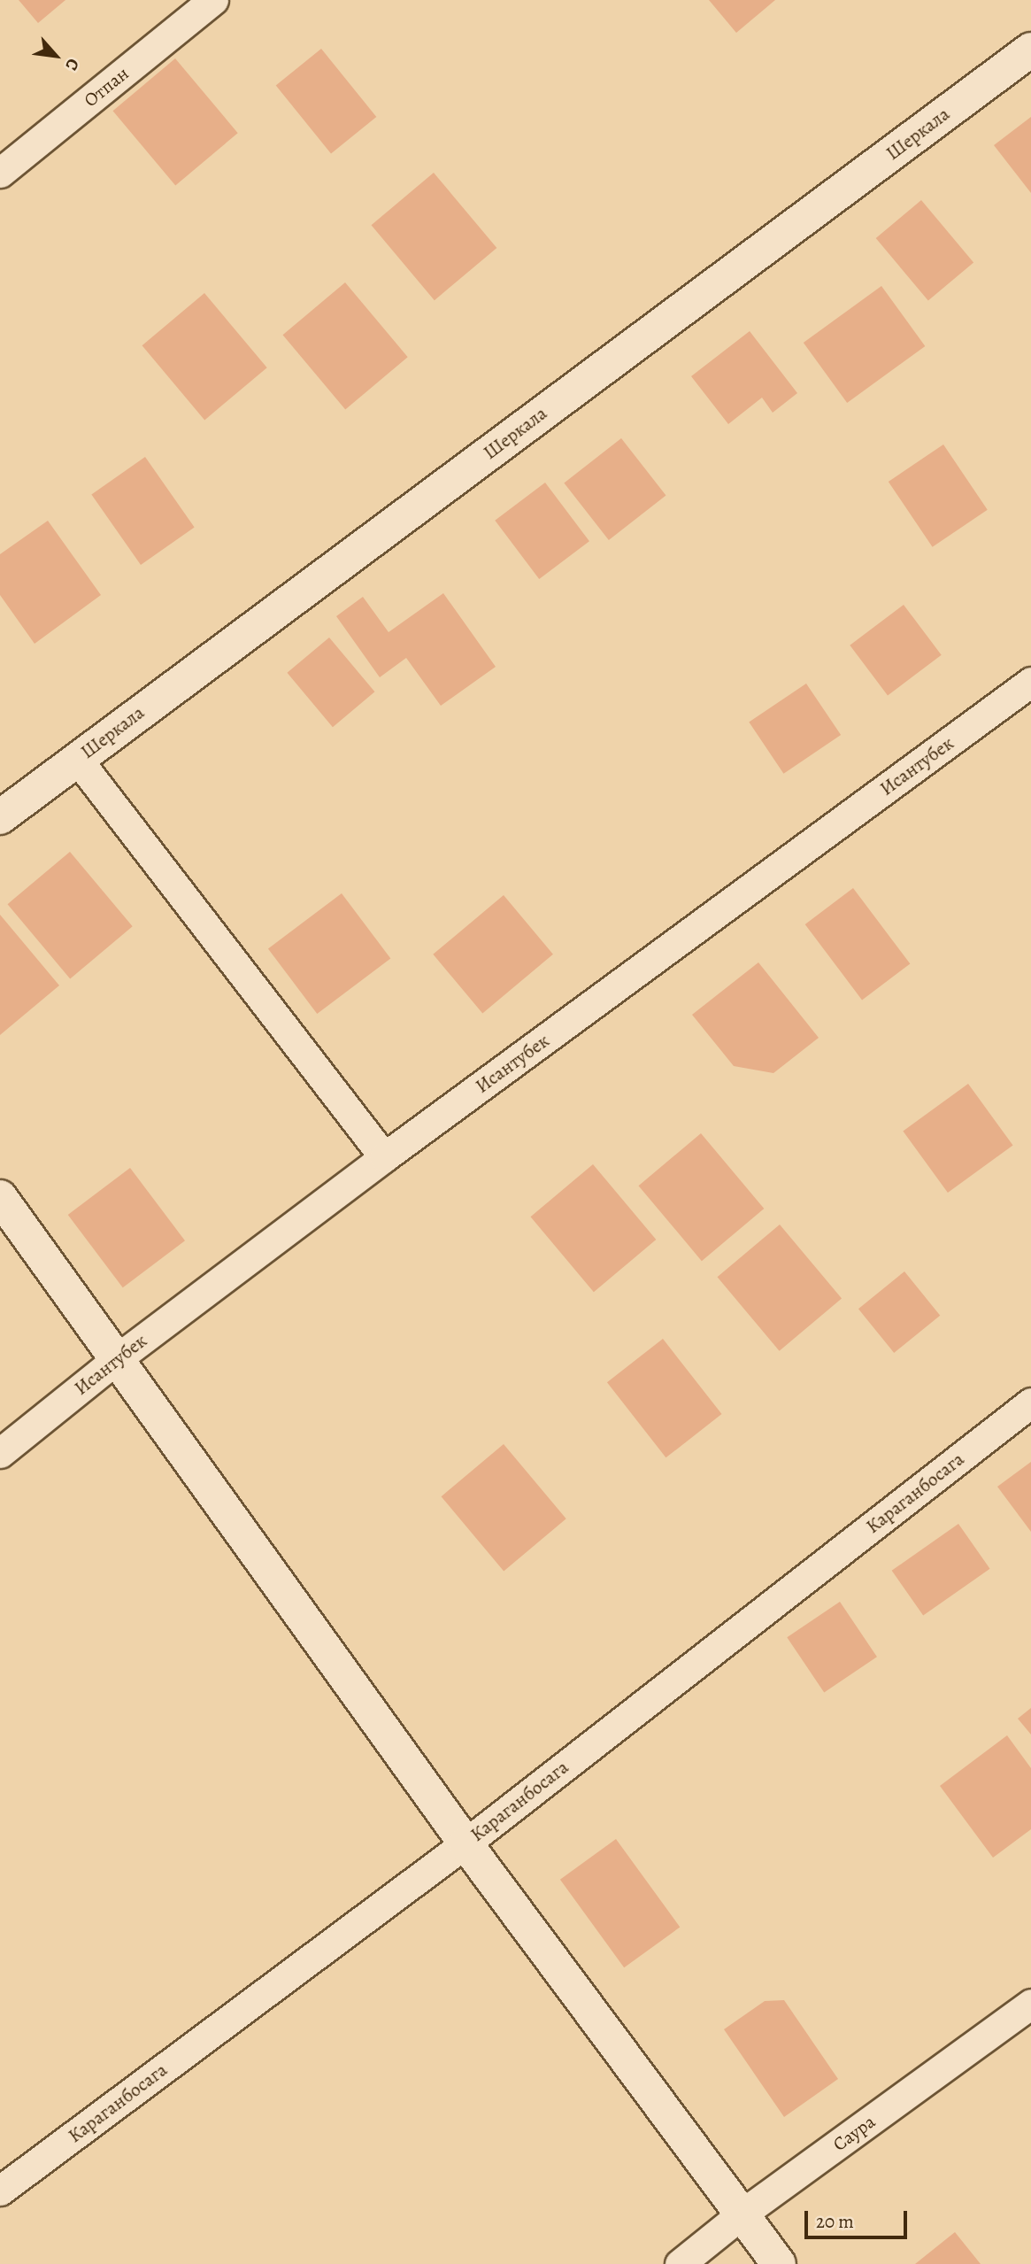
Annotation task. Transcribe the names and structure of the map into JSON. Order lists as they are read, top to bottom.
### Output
{
  "streets": {
    "street": [
      "Отпан",
      "Шеркала",
      "Исантубек",
      "Караганбосага",
      "Саура"
    ]
  },
  "scale_bar": "20 m",
  "north": "bottom right"
}
